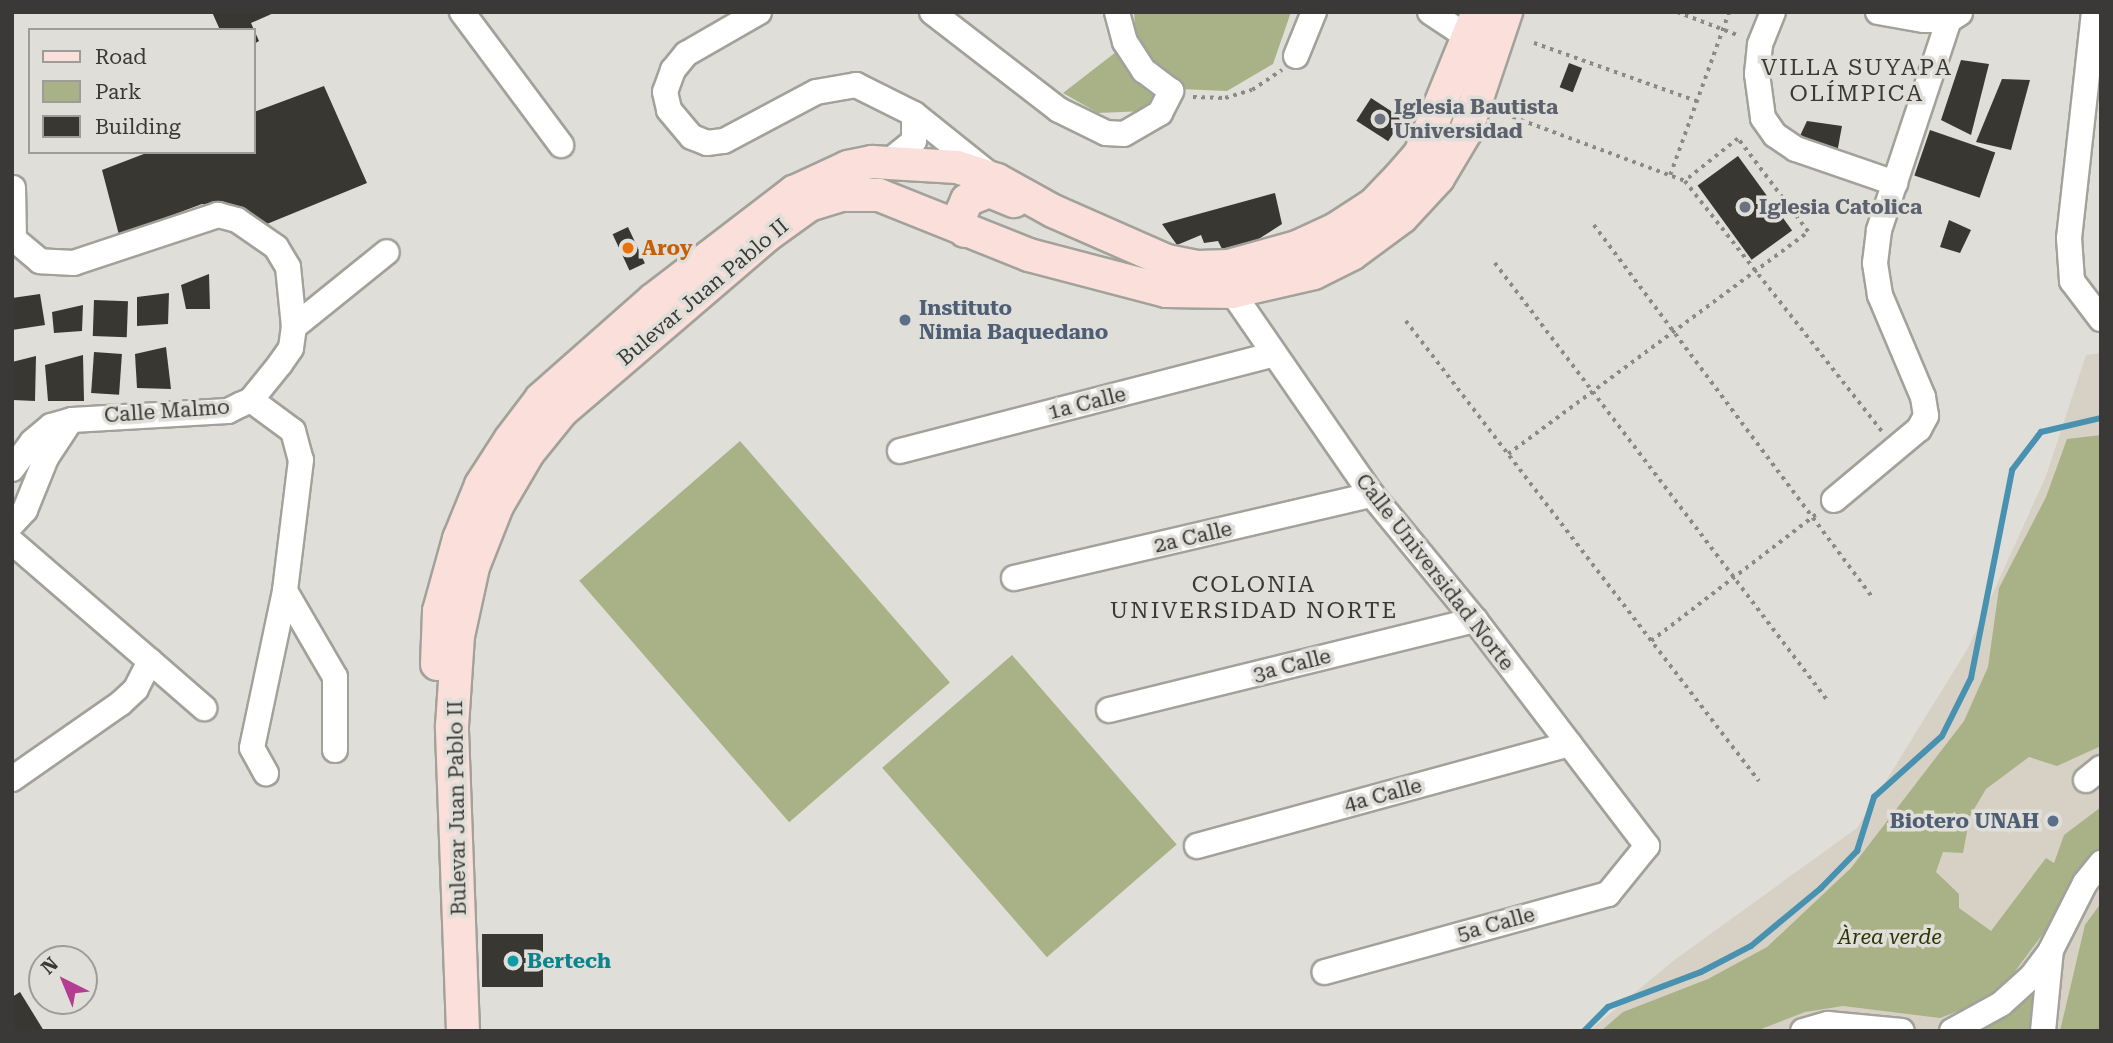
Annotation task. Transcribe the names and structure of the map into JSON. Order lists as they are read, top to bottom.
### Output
{
  "streets": {
    "main road": ["Bulevar Juan Pablo II"],
    "street": [
      "1a Calle",
      "Calle Malmo",
      "2a Calle",
      "Calle Universidad Norte",
      "3a Calle",
      "4a Calle",
      "5a Calle"
    ]
  },
  "crossings": [
    ["Bulevar Juan Pablo II", "Calle Universidad Norte"],
    ["1a Calle", "Calle Universidad Norte"],
    ["2a Calle", "Calle Universidad Norte"],
    ["Calle Universidad Norte", "3a Calle"],
    ["Calle Universidad Norte", "4a Calle"],
    ["Calle Universidad Norte", "5a Calle"]
  ],
  "districts": ["VILLA SUYAPA OLÍMPICA", "COLONIA UNIVERSIDAD NORTE"],
  "parks": ["Àrea verde"],
  "places": [
    "Iglesia Bautista Universidad",
    "Iglesia Catolica",
    "Aroy",
    "Instituto Nimia Baquedano",
    "Biotero UNAH",
    "Bertech"
  ],
  "legend": ["Road", "Park", "Building"],
  "north": "top left"
}
